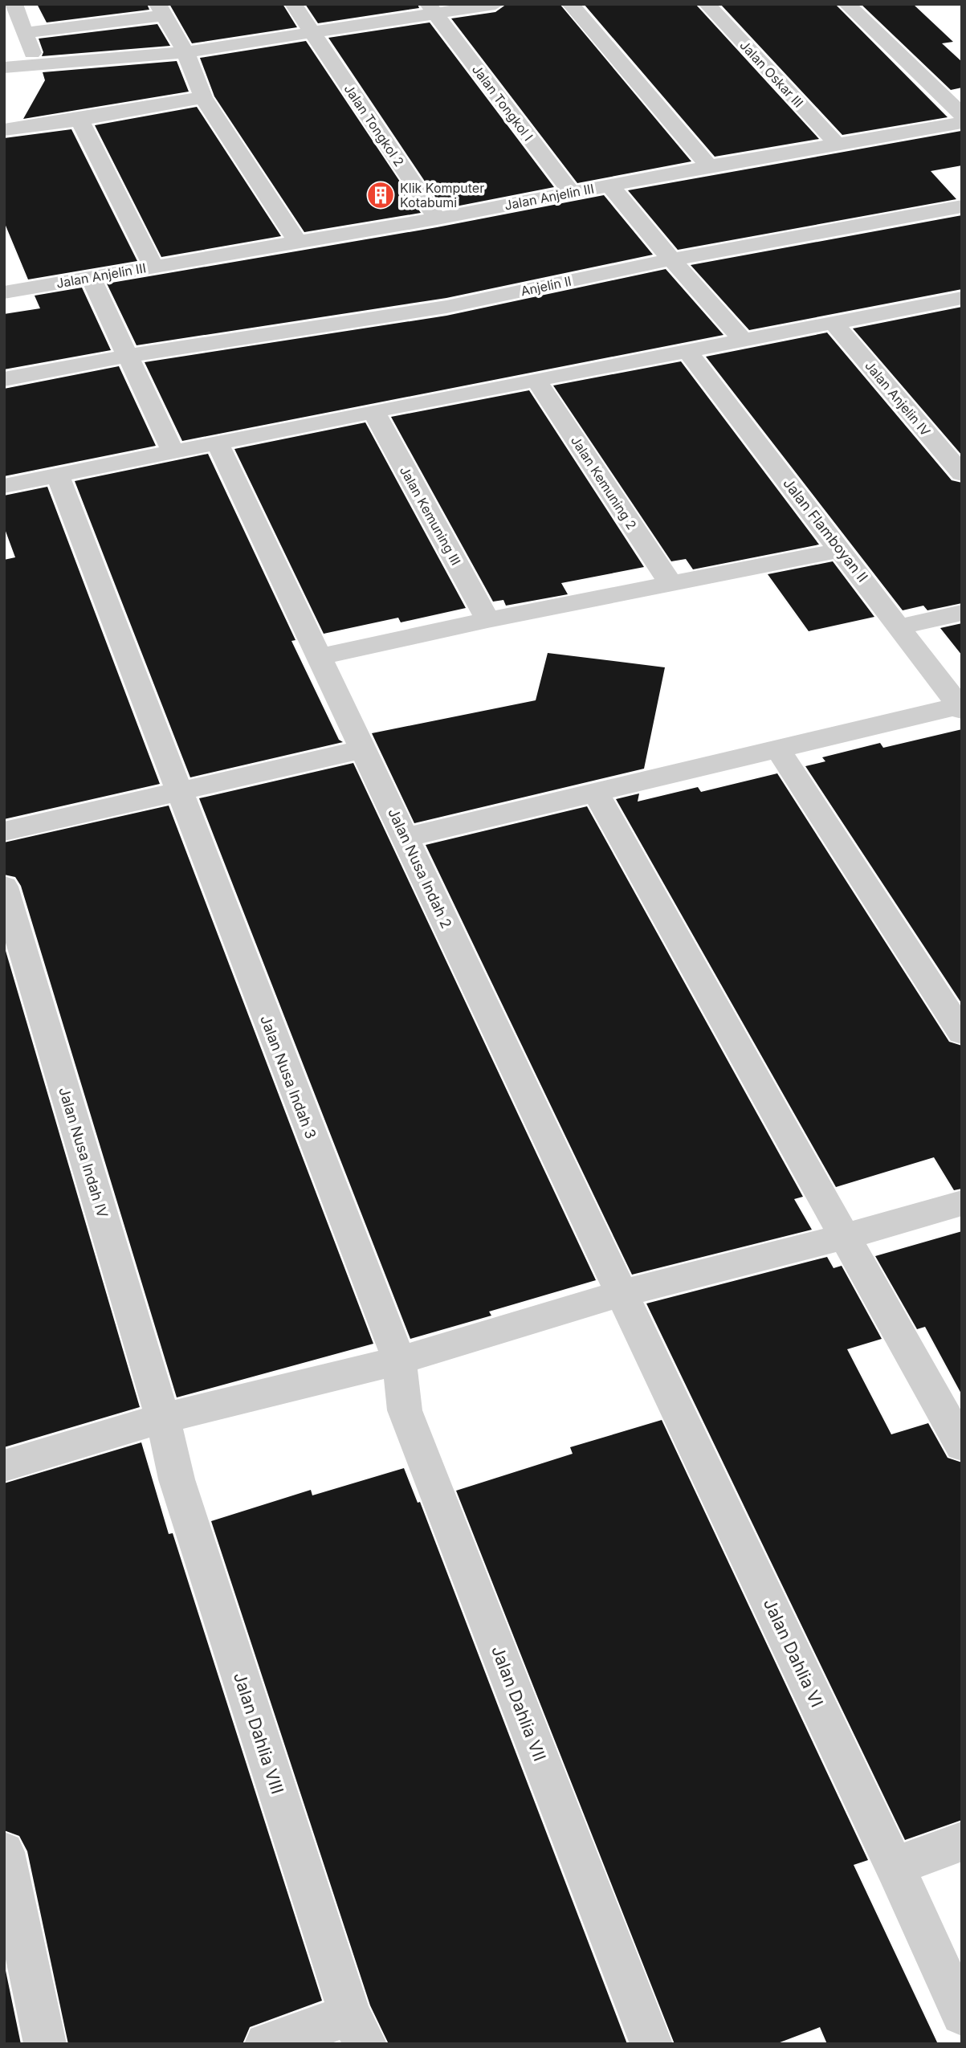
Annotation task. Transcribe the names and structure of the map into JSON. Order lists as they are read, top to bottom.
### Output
{
  "streets": {
    "street": [
      "Jalan Oskar III",
      "Jalan Tongkol I",
      "Jalan Tongkol 2",
      "Jalan Anjelin III",
      "Anjelin II",
      "Jalan Anjelin IV",
      "Jalan Kemuning 2",
      "Jalan Kemuning III",
      "Jalan Flamboyan II",
      "Jalan Nusa Indah 2",
      "Jalan Nusa Indah 3",
      "Jalan Nusa Indah IV",
      "Jalan Dahlia VI",
      "Jalan Dahlia VII",
      "Jalan Dahlia VIII"
    ]
  },
  "crossings": [
    ["Jalan Oskar III", "Jalan Anjelin III"],
    ["Jalan Tongkol I", "Jalan Anjelin III"],
    ["Jalan Tongkol 2", "Jalan Anjelin III"],
    ["Jalan Nusa Indah 2", "Jalan Dahlia VI"],
    ["Jalan Nusa Indah 3", "Jalan Dahlia VII"],
    ["Jalan Nusa Indah IV", "Jalan Dahlia VIII"]
  ],
  "places": {
    "building": ["Klik Komputer Kotabumi"]
  }
}
